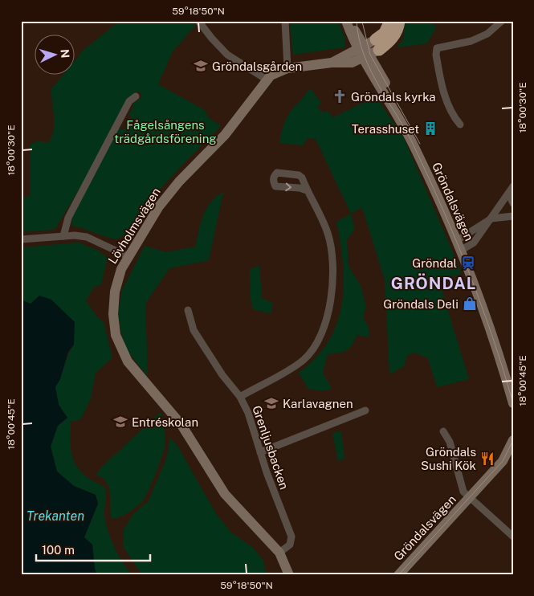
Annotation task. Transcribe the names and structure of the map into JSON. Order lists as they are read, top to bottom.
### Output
{
  "streets": {
    "street": ["Gröndalsvägen", "Lövholmsvägen", "Grenljusbacken"]
  },
  "crossings": [
    ["Gröndalsvägen", "Lövholmsvägen"],
    ["Lövholmsvägen", "Grenljusbacken"]
  ],
  "districts": ["GRÖNDAL"],
  "water": ["Trekanten"],
  "parks": ["Fågelsångens trädgårdsförening"],
  "places": {
    "school or university": ["Gröndalsgården", "Karlavagnen", "Entréskolan"],
    "church": ["Gröndals kyrka"],
    "building": ["Terasshuset"],
    "station": ["Gröndal"],
    "shop": ["Gröndals Deli"],
    "restaurant": ["Gröndals Sushi Kök"]
  },
  "scale_bar": "100 m",
  "north": "right",
  "coordinates": ["59°18'50\"N", "18°00'30\"E", "18°00'45\"E"]
}
